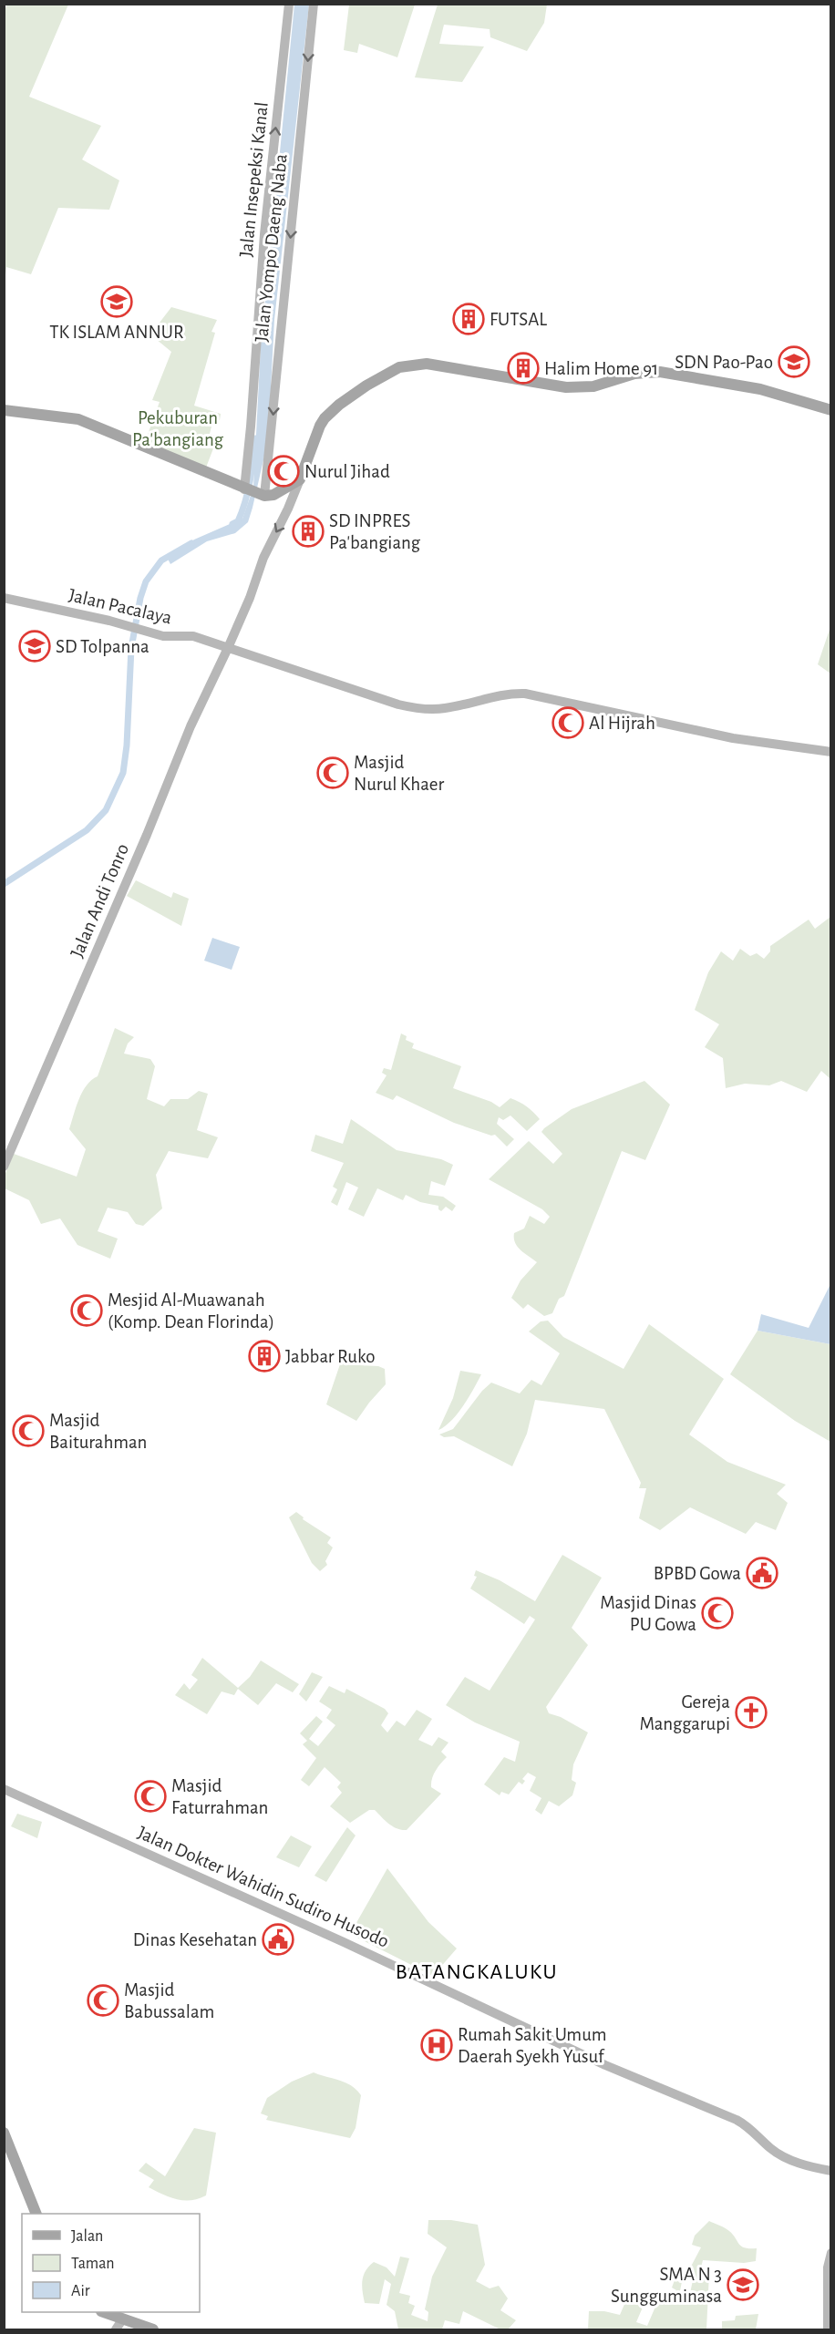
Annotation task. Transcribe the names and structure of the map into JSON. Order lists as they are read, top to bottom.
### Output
{
  "streets": {
    "street": [
      "Jalan Insepeksi Kanal",
      "Jalan Yompo Daeng Naba",
      "Jalan Pacalaya",
      "Jalan Andi Tonro",
      "Jalan Dokter Wahidin Sudiro Husodo"
    ]
  },
  "crossings": [
    ["Jalan Pacalaya", "Jalan Andi Tonro"]
  ],
  "one_way": ["Jalan Insepeksi Kanal", "Jalan Yompo Daeng Naba"],
  "districts": ["BATANGKALUKU"],
  "parks": ["Pekuburan Pa'bangiang"],
  "places": {
    "school or university": [
      "TK ISLAM ANNUR",
      "SDN Pao-Pao",
      "SD Tolpanna",
      "SMA N 3 Sungguminasa"
    ],
    "building": [
      "FUTSAL",
      "Halim Home 91",
      "SD INPRES Pa'bangiang",
      "Jabbar Ruko"
    ],
    "mosque": [
      "Nurul Jihad",
      "Al Hijrah",
      "Masjid Nurul Khaer",
      "Mesjid Al-Muawanah (Komp. Dean Florinda)",
      "Masjid Baiturahman",
      "Masjid Dinas PU Gowa",
      "Masjid Faturrahman",
      "Masjid Babussalam"
    ],
    "public building": ["BPBD Gowa", "Dinas Kesehatan"],
    "church": ["Gereja Manggarupi"],
    "hospital": ["Rumah Sakit Umum Daerah Syekh Yusuf"]
  },
  "legend": ["Jalan", "Taman", "Air"]
}
